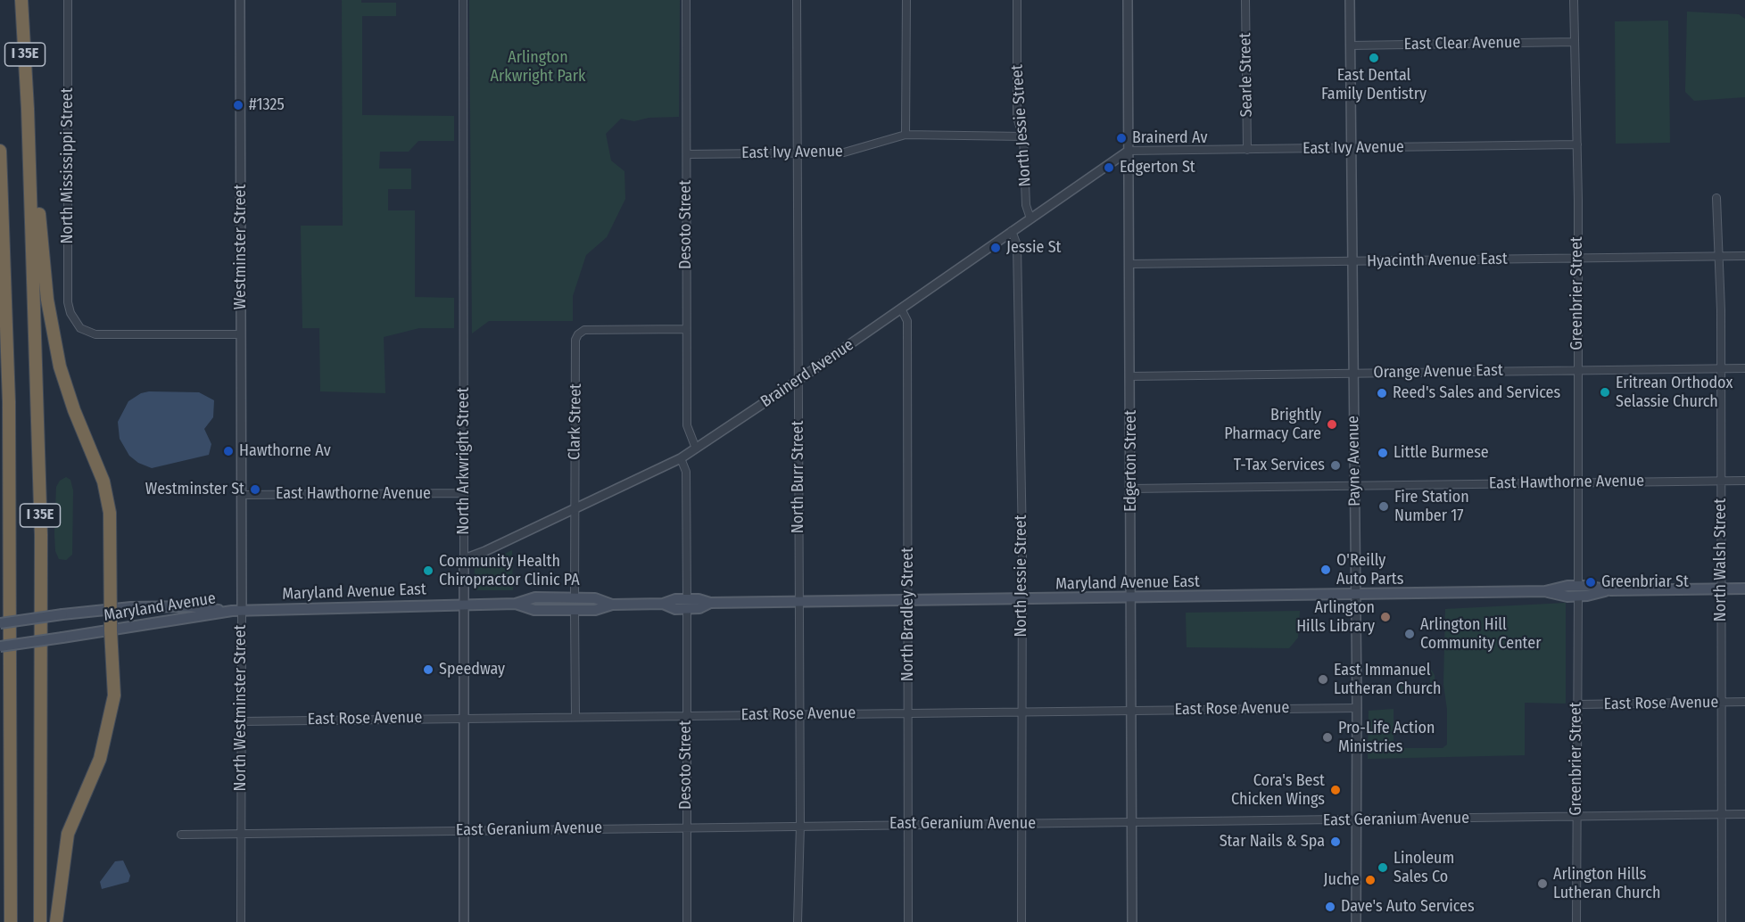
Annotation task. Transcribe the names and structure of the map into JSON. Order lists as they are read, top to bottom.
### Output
{
  "streets": {
    "highway": ["I 35E"],
    "main road": ["Maryland Avenue East", "Maryland Avenue"],
    "street": [
      "East Clear Avenue",
      "Searle Street",
      "North Jessie Street",
      "East Ivy Avenue",
      "North Mississippi Street",
      "Desoto Street",
      "Westminster Street",
      "Hyacinth Avenue East",
      "Greenbrier Street",
      "Orange Avenue East",
      "Brainerd Avenue",
      "Clark Street",
      "North Arkwright Street",
      "Edgerton Street",
      "Payne Avenue",
      "North Burr Street",
      "East Hawthorne Avenue",
      "North Walsh Street",
      "North Bradley Street",
      "East Rose Avenue",
      "North Westminster Street",
      "East Geranium Avenue"
    ]
  },
  "crossings": [
    ["East Clear Avenue", "Greenbrier Street"],
    ["East Clear Avenue", "Payne Avenue"],
    ["Searle Street", "East Ivy Avenue"],
    ["North Jessie Street", "East Ivy Avenue"],
    ["North Jessie Street", "Brainerd Avenue"],
    ["North Jessie Street", "Maryland Avenue East"],
    ["North Jessie Street", "East Rose Avenue"],
    ["North Jessie Street", "East Geranium Avenue"],
    ["East Ivy Avenue", "Desoto Street"],
    ["East Ivy Avenue", "Greenbrier Street"],
    ["East Ivy Avenue", "Brainerd Avenue"],
    ["East Ivy Avenue", "Edgerton Street"],
    ["East Ivy Avenue", "Payne Avenue"],
    ["East Ivy Avenue", "North Burr Street"],
    ["North Mississippi Street", "Westminster Street"],
    ["Desoto Street", "Brainerd Avenue"],
    ["Desoto Street", "Clark Street"],
    ["Desoto Street", "Maryland Avenue East"],
    ["Desoto Street", "East Rose Avenue"],
    ["Desoto Street", "East Geranium Avenue"],
    ["Westminster Street", "East Hawthorne Avenue"],
    ["Westminster Street", "North Westminster Street"],
    ["Hyacinth Avenue East", "Greenbrier Street"],
    ["Hyacinth Avenue East", "Edgerton Street"],
    ["Hyacinth Avenue East", "Payne Avenue"],
    ["Hyacinth Avenue East", "North Walsh Street"],
    ["Greenbrier Street", "Orange Avenue East"],
    ["Greenbrier Street", "East Hawthorne Avenue"],
    ["Greenbrier Street", "Maryland Avenue East"],
    ["Greenbrier Street", "East Rose Avenue"],
    ["Greenbrier Street", "East Geranium Avenue"],
    ["Orange Avenue East", "Edgerton Street"],
    ["Orange Avenue East", "Payne Avenue"],
    ["Orange Avenue East", "North Walsh Street"],
    ["Brainerd Avenue", "Clark Street"],
    ["Brainerd Avenue", "North Arkwright Street"],
    ["Brainerd Avenue", "Edgerton Street"],
    ["Brainerd Avenue", "North Burr Street"],
    ["Brainerd Avenue", "North Bradley Street"],
    ["Clark Street", "Maryland Avenue East"],
    ["North Arkwright Street", "East Hawthorne Avenue"],
    ["North Arkwright Street", "Maryland Avenue East"],
    ["North Arkwright Street", "East Rose Avenue"],
    ["North Arkwright Street", "East Geranium Avenue"],
    ["Edgerton Street", "East Hawthorne Avenue"],
    ["Edgerton Street", "Maryland Avenue East"],
    ["Edgerton Street", "East Rose Avenue"],
    ["Edgerton Street", "East Geranium Avenue"],
    ["Payne Avenue", "East Hawthorne Avenue"],
    ["Payne Avenue", "Maryland Avenue East"],
    ["Payne Avenue", "East Rose Avenue"],
    ["Payne Avenue", "East Geranium Avenue"],
    ["North Burr Street", "Maryland Avenue East"],
    ["North Burr Street", "East Rose Avenue"],
    ["North Burr Street", "East Geranium Avenue"],
    ["East Hawthorne Avenue", "North Walsh Street"],
    ["East Hawthorne Avenue", "North Westminster Street"],
    ["North Walsh Street", "Maryland Avenue East"],
    ["North Walsh Street", "East Rose Avenue"],
    ["North Walsh Street", "East Geranium Avenue"],
    ["Maryland Avenue East", "Maryland Avenue"],
    ["Maryland Avenue East", "North Bradley Street"],
    ["Maryland Avenue East", "North Westminster Street"],
    ["North Bradley Street", "East Rose Avenue"],
    ["North Bradley Street", "East Geranium Avenue"],
    ["East Rose Avenue", "North Westminster Street"],
    ["North Westminster Street", "East Geranium Avenue"]
  ],
  "parks": ["Arlington Arkwright Park"],
  "places": [
    "East Dental Family Dentistry",
    "#1325",
    "Brainerd Av",
    "Edgerton St",
    "Jessie St",
    "Eritrean Orthodox Selassie Church",
    "Reed's Sales and Services",
    "Brightly Pharmacy Care",
    "Hawthorne Av",
    "Little Burmese",
    "T-Tax Services",
    "Westminster St",
    "Fire Station Number 17",
    "O'Reilly Auto Parts",
    "Community Health Chiropractor Clinic PA",
    "Greenbriar St",
    "Arlington Hills Library",
    "Arlington Hill Community Center",
    "Speedway",
    "East Immanuel Lutheran Church",
    "Pro-Life Action Ministries",
    "Cora's Best Chicken Wings",
    "Star Nails & Spa",
    "Linoleum Sales Co",
    "Juche",
    "Arlington Hills Lutheran Church",
    "Dave's Auto Services"
  ]
}
